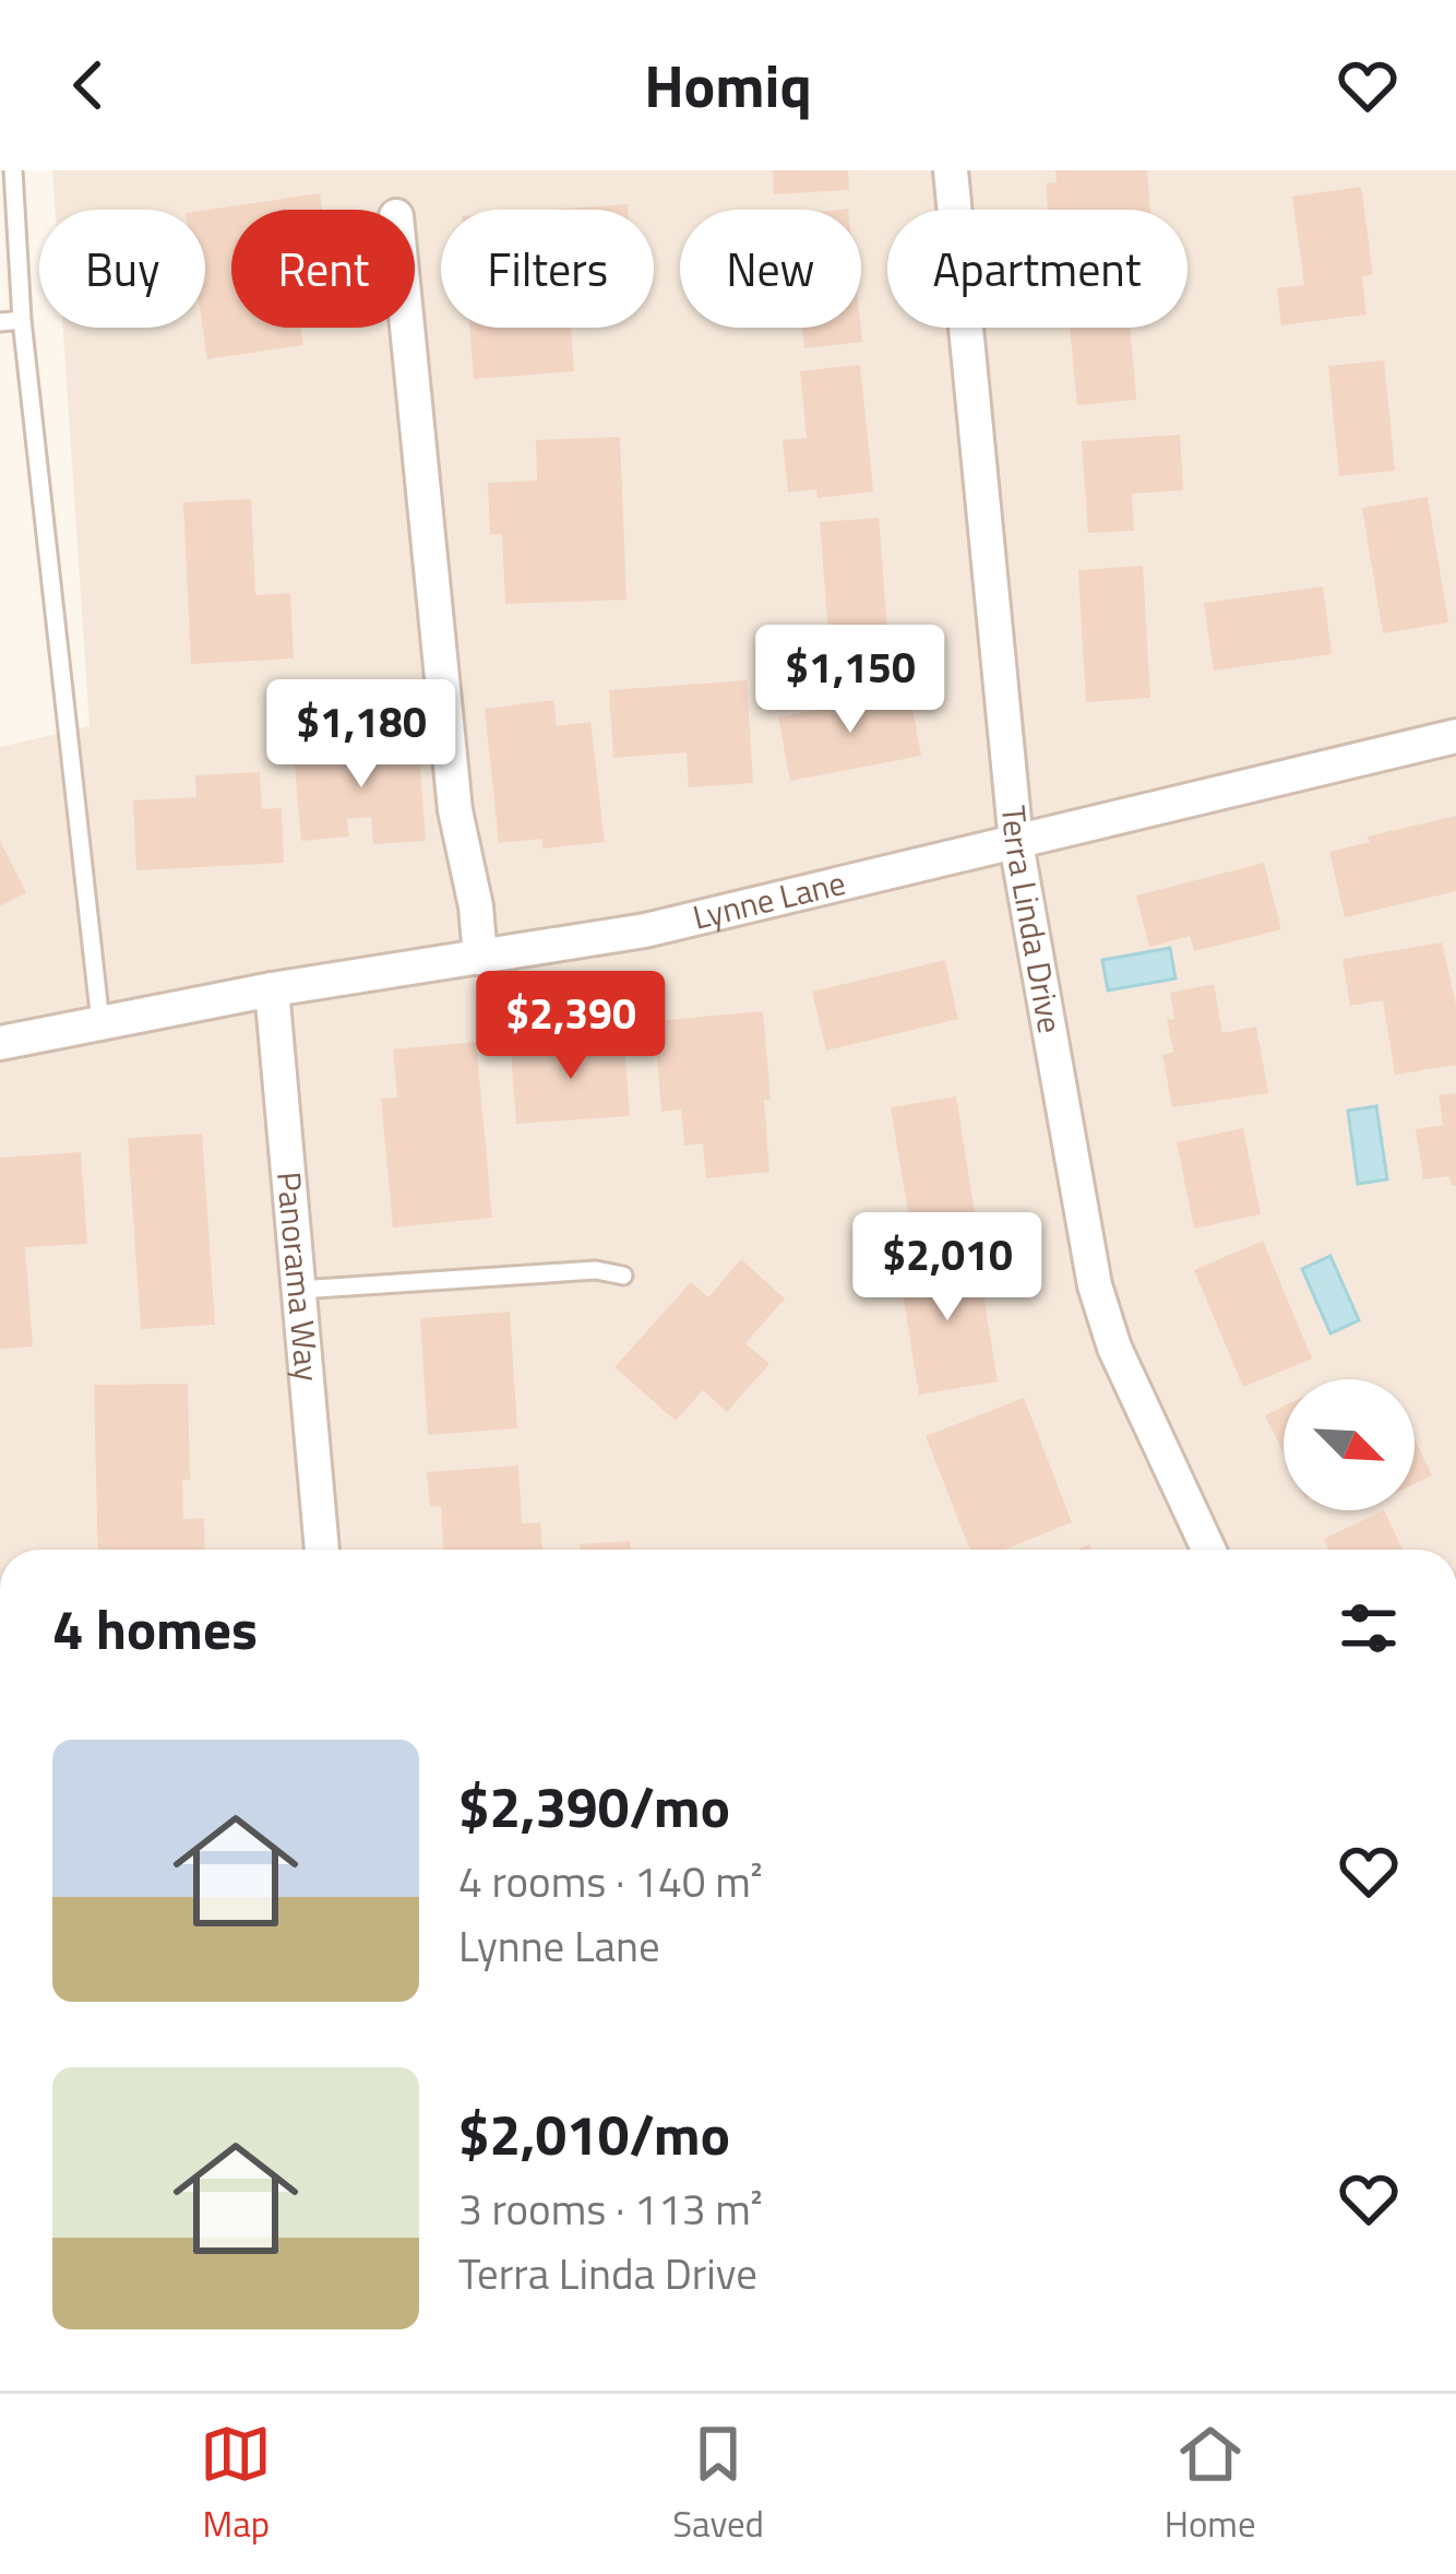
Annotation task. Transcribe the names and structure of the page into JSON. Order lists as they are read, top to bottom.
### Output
{
  "streets": {
    "street": ["Lynne Lane", "Terra Linda Drive", "Panorama Way"]
  },
  "crossings": [
    ["Lynne Lane", "Terra Linda Drive"],
    ["Lynne Lane", "Panorama Way"]
  ],
  "north": "bottom right",
  "page": {
    "header": "Homiq",
    "chip": [
      "Buy",
      "Rent",
      "Filters",
      "New",
      "Apartment"
    ],
    "price": [
      "$1,150",
      "$1,180",
      "$2,390",
      "$2,010"
    ],
    "heading": "4 homes",
    "list": [
      {
        "name": "$2,390/mo",
        "note": "4 rooms · 140 m² · Lynne Lane"
      },
      {
        "name": "$2,010/mo",
        "note": "3 rooms · 113 m² · Terra Linda Drive"
      }
    ],
    "tabs": ["Map", "Saved", "Home"]
  }
}
